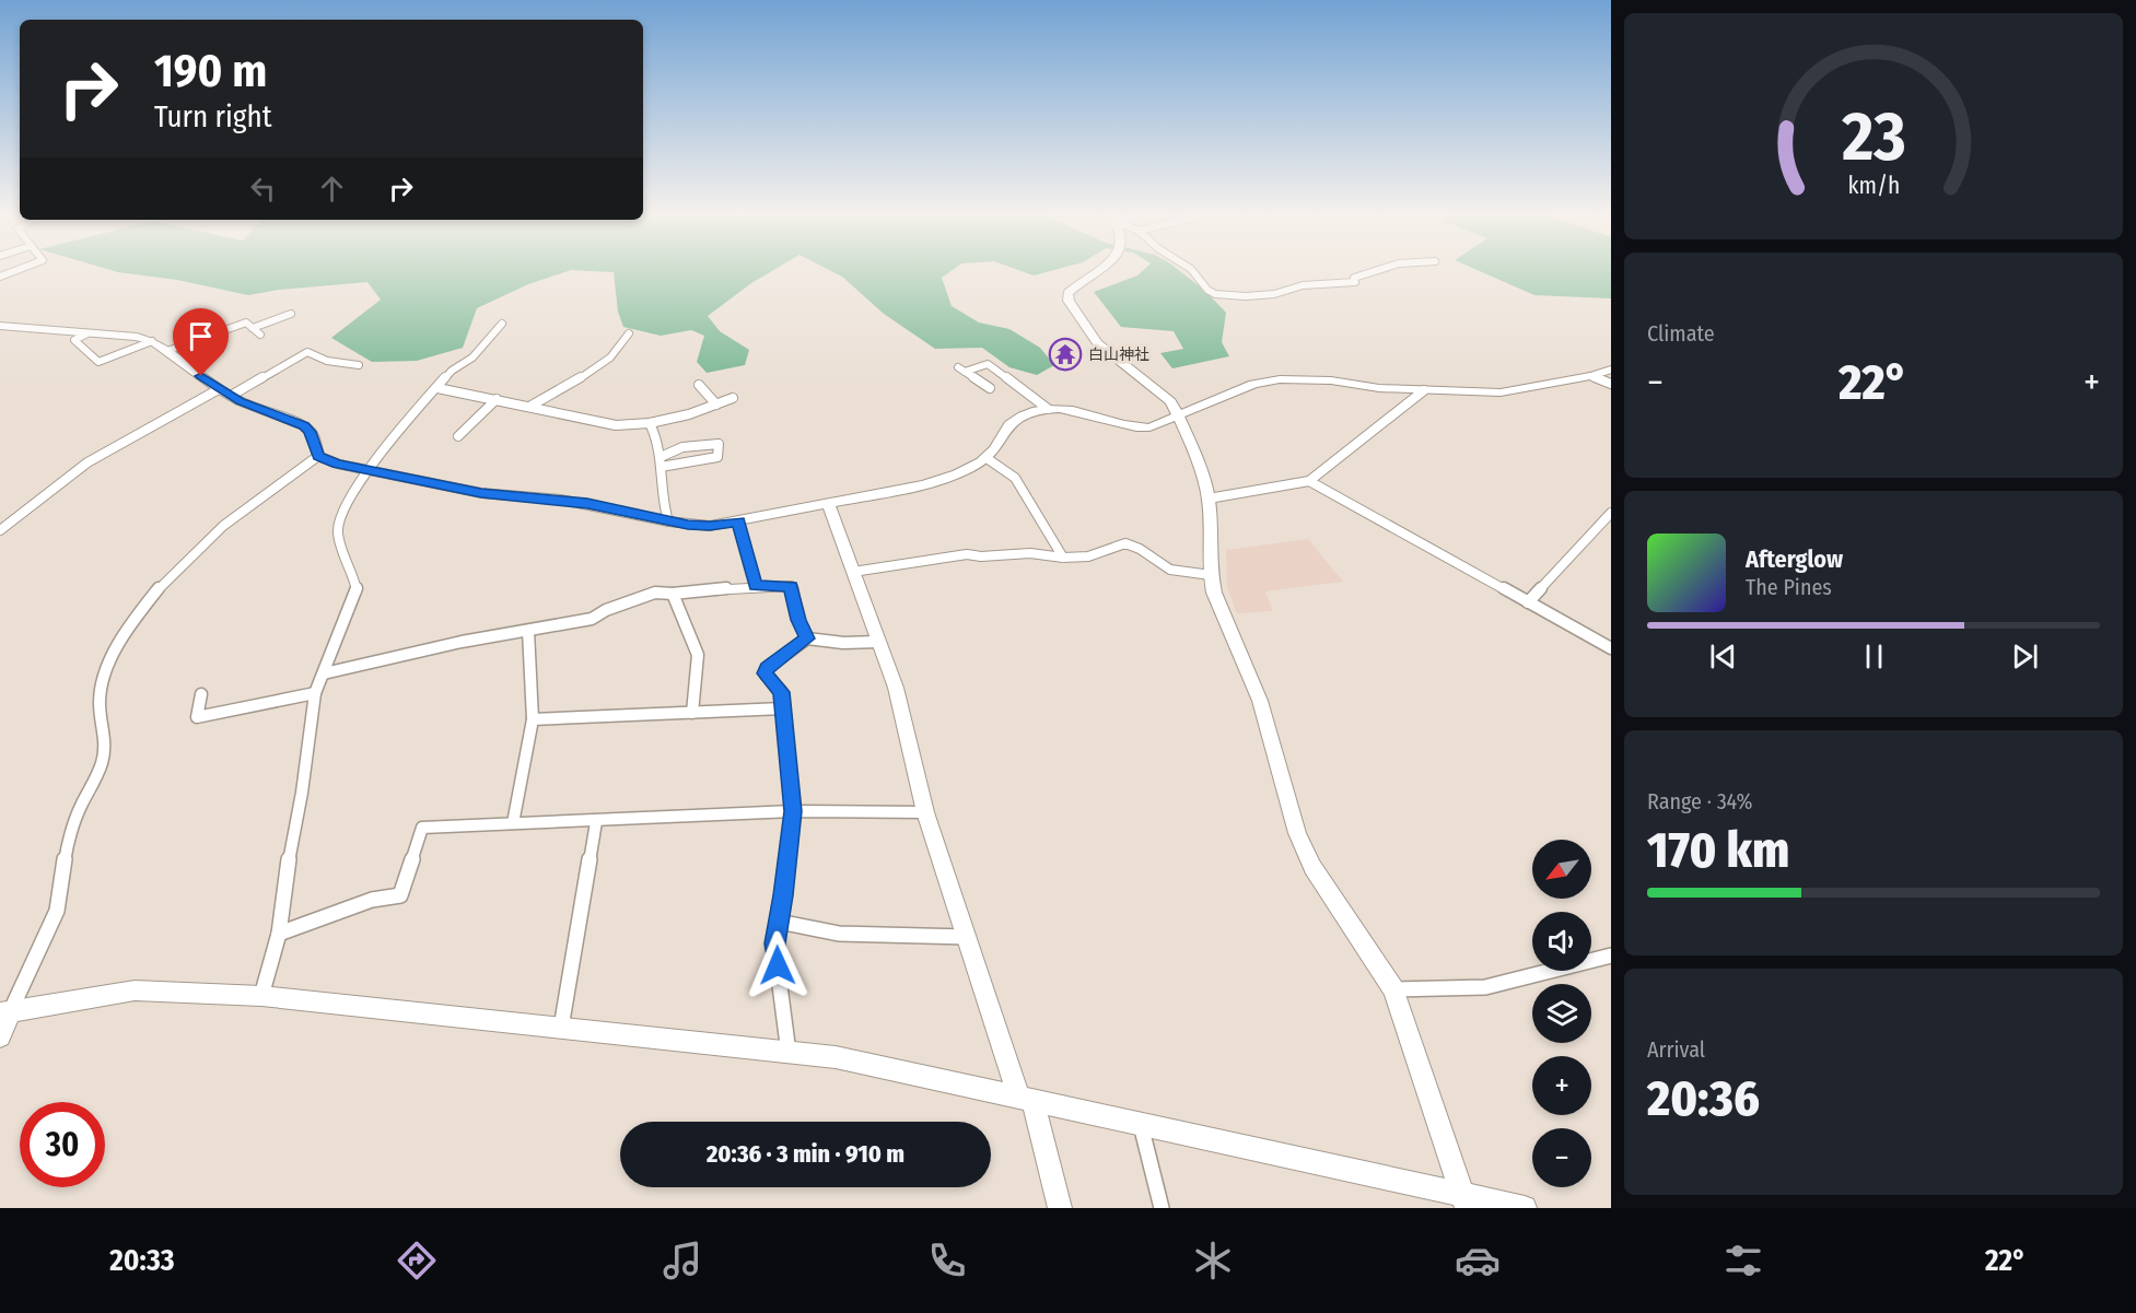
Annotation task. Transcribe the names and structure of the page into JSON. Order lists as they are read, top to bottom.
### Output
{
  "places": {
    "temple": ["白山神社"]
  },
  "north": "bottom left",
  "page": {
    "turn": ["190 m", "Turn right"],
    "tile": [
      "Climate",
      ["Range · 34%", "170 km"],
      ["Arrival", "20:36"]
    ],
    "heat": ["−", "22°", "+"],
    "song": ["Afterglow", "The Pines"],
    "map_buttons": ["+", "−"],
    "limit": "30",
    "trip": "20:36 · 3 min · 910 m",
    "tabs": ["20:33", "22°"],
    "gauge": ["23", "km/h"]
  }
}
